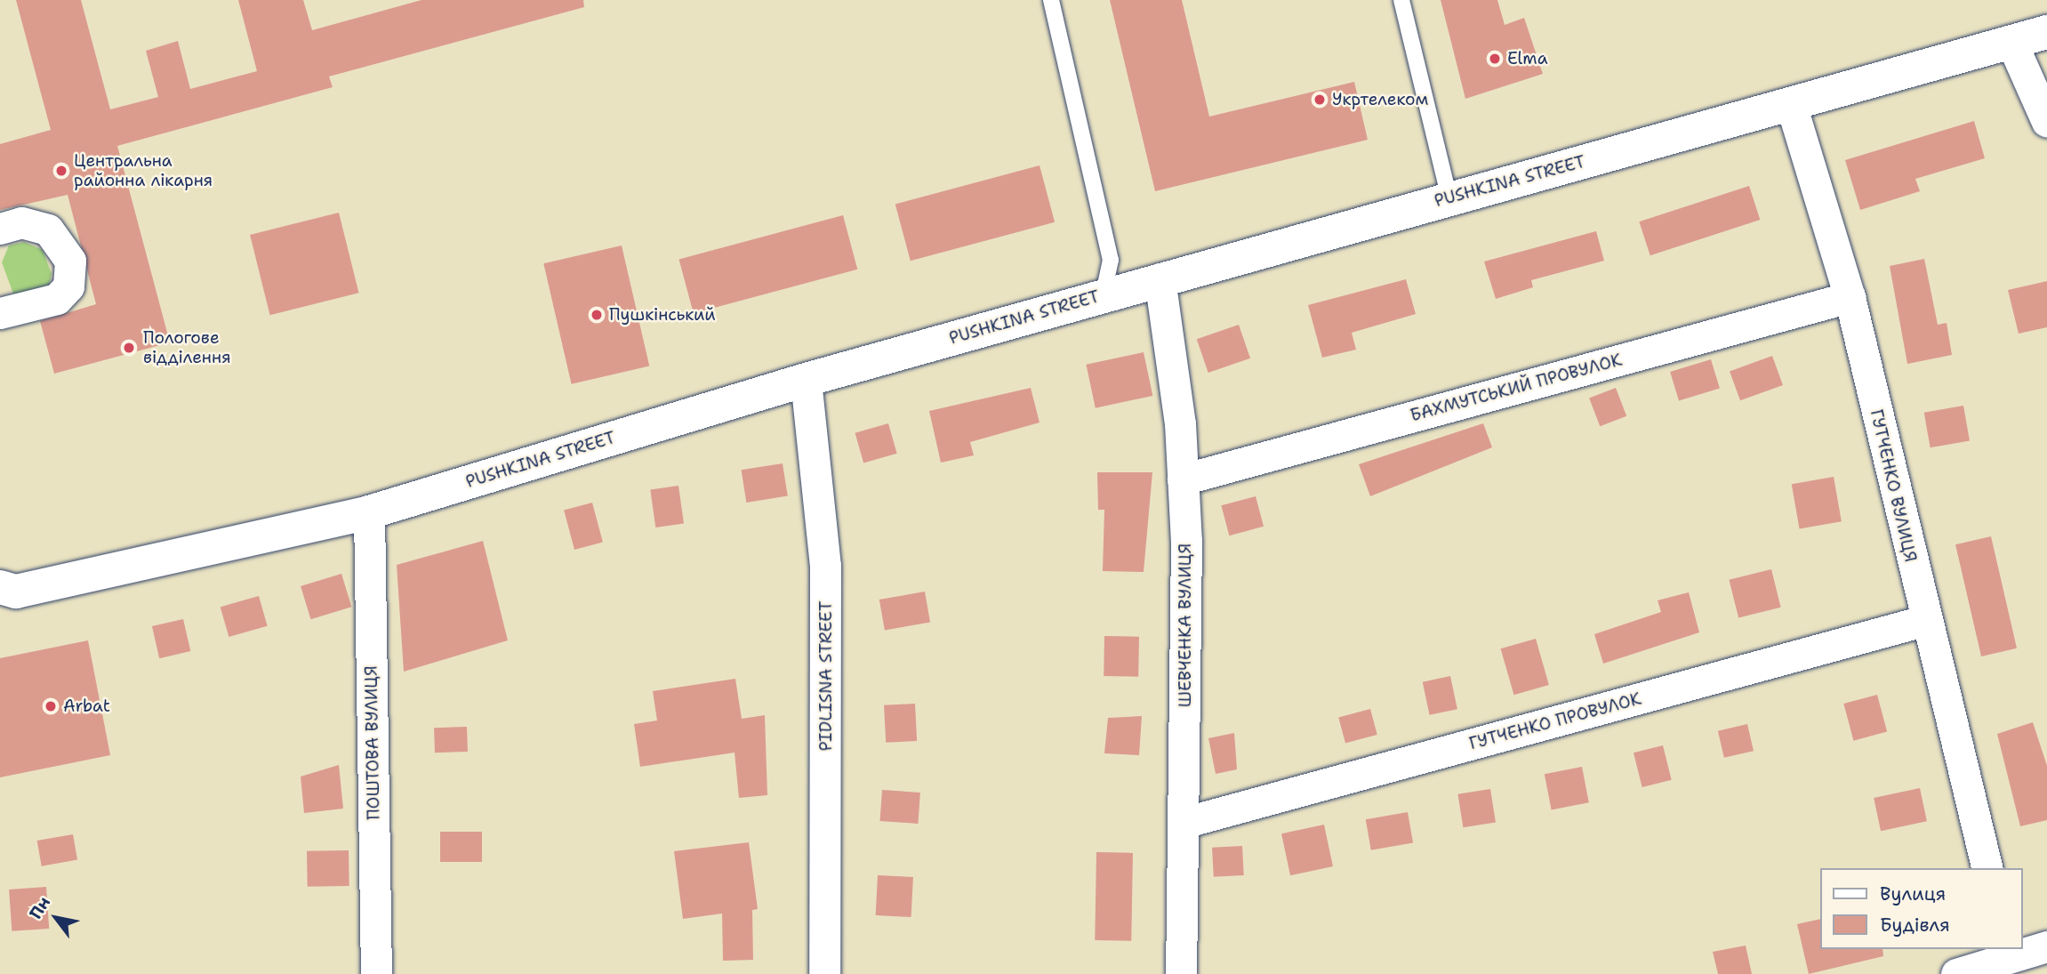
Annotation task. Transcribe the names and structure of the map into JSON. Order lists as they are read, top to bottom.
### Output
{
  "streets": {
    "main road": ["PUSHKINA STREET"],
    "street": [
      "БАХМУТСЬКИЙ ПРОВУЛОК",
      "ГУТЧЕНКО ВУЛИЦЯ",
      "ШЕВЧЕНКА ВУЛИЦЯ",
      "PIDLISNA STREET",
      "ГУТЧЕНКО ПРОВУЛОК",
      "ПОШТОВА ВУЛИЦЯ"
    ]
  },
  "crossings": [
    ["PUSHKINA STREET", "ГУТЧЕНКО ВУЛИЦЯ"],
    ["PUSHKINA STREET", "ШЕВЧЕНКА ВУЛИЦЯ"],
    ["PUSHKINA STREET", "PIDLISNA STREET"],
    ["PUSHKINA STREET", "ПОШТОВА ВУЛИЦЯ"],
    ["БАХМУТСЬКИЙ ПРОВУЛОК", "ГУТЧЕНКО ВУЛИЦЯ"],
    ["БАХМУТСЬКИЙ ПРОВУЛОК", "ШЕВЧЕНКА ВУЛИЦЯ"],
    ["ГУТЧЕНКО ВУЛИЦЯ", "ГУТЧЕНКО ПРОВУЛОК"],
    ["ШЕВЧЕНКА ВУЛИЦЯ", "ГУТЧЕНКО ПРОВУЛОК"]
  ],
  "places": [
    "Elma",
    "Укртелеком",
    "Центральна районна лікарня",
    "Пушкінський",
    "Пологове відділення",
    "Arbat"
  ],
  "legend": ["Вулиця", "Будівля"],
  "north": "top left"
}
